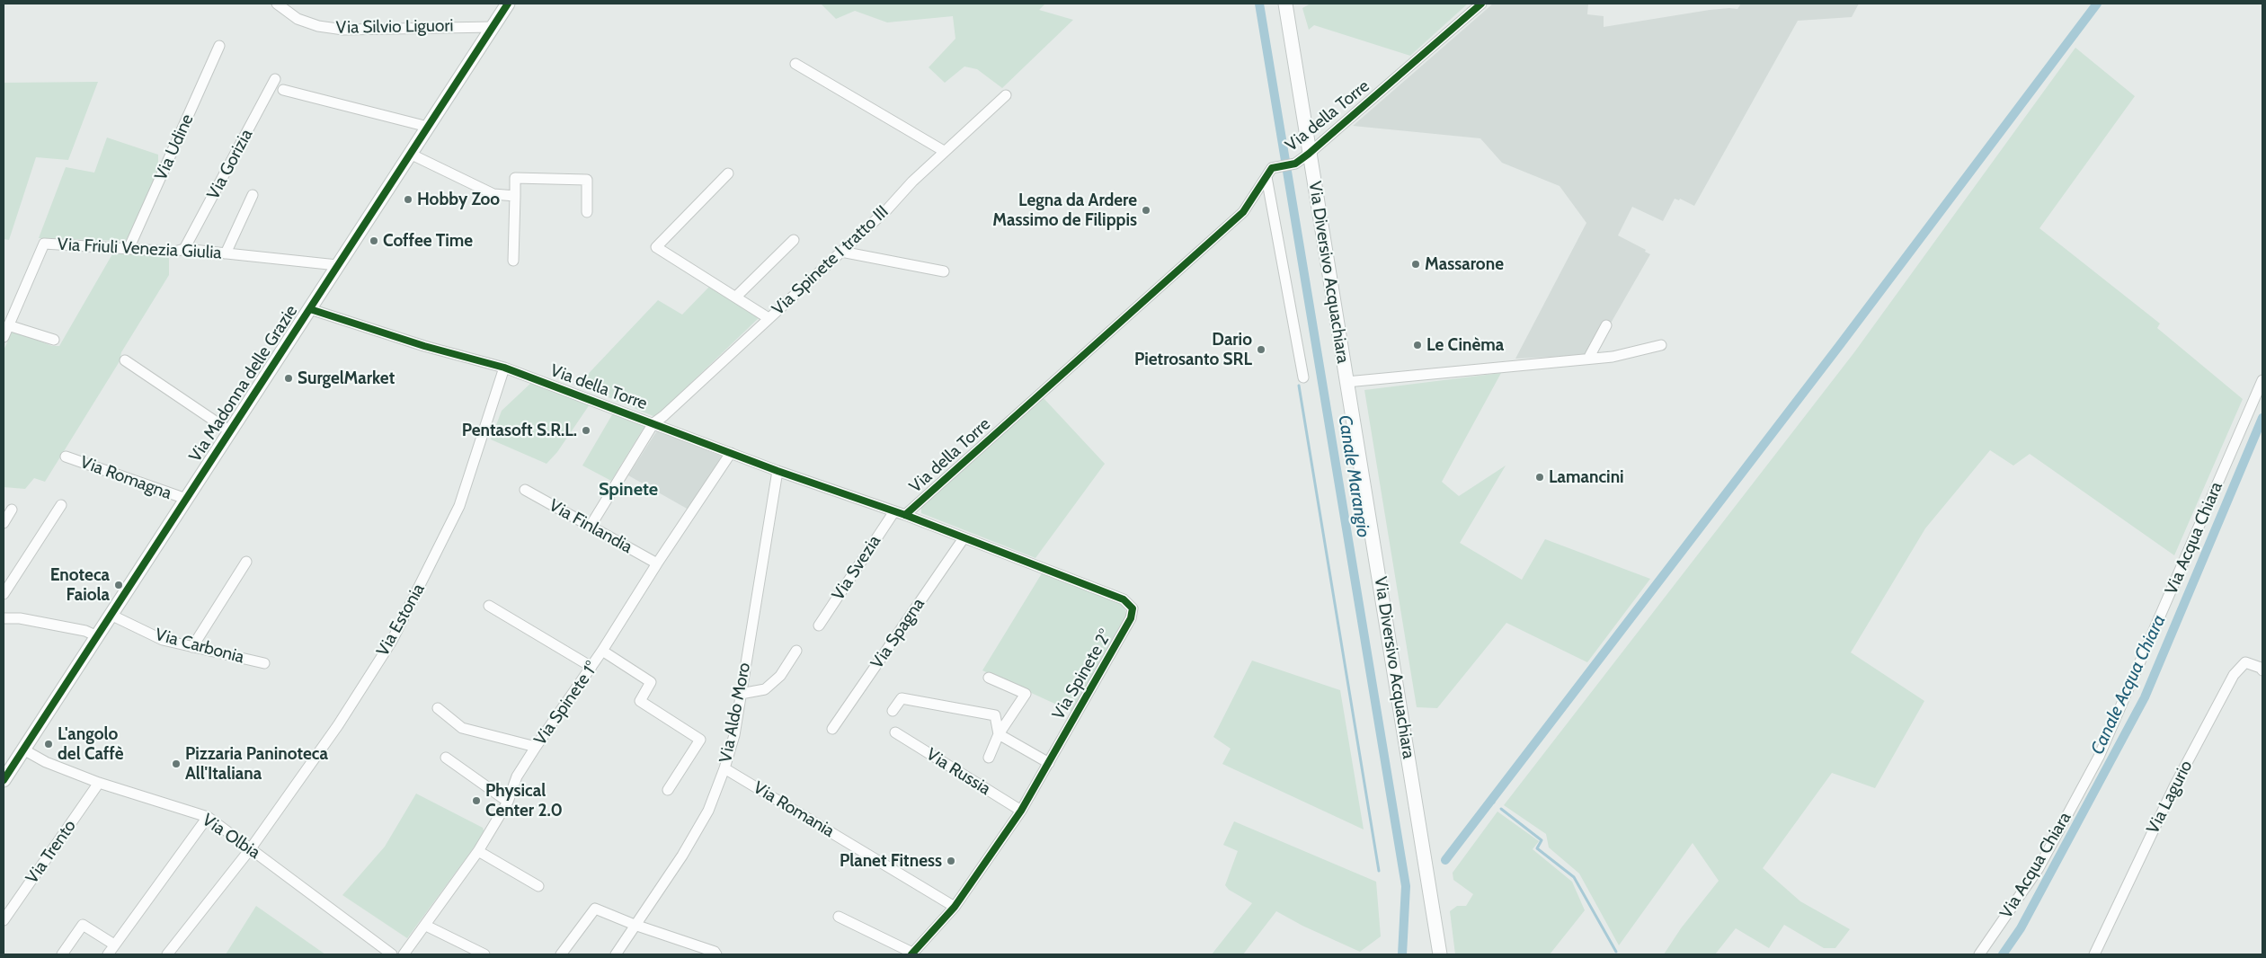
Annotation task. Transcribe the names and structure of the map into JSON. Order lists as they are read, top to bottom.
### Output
{
  "streets": {
    "main road": ["Via Diversivo Acquachiara", "Via Madonna delle Grazie"],
    "street": [
      "Via Silvio Liguori",
      "Via della Torre",
      "Via Udine",
      "Via Gorizia",
      "Via Friuli Venezia Giulia",
      "Via Spinete I tratto III",
      "Via Romagna",
      "Via Finlandia",
      "Via Acqua Chiara",
      "Via Svezia",
      "Via Estonia",
      "Via Spagna",
      "Via Carbonia",
      "Via Spinete 2°",
      "Via Spinete 1°",
      "Via Aldo Moro",
      "Via Russia",
      "Via Lagurio",
      "Via Romania",
      "Via Olbia",
      "Via Trento"
    ]
  },
  "crossings": [
    ["Via Silvio Liguori", "Via Madonna delle Grazie"],
    ["Via della Torre", "Via Spinete I tratto III"],
    ["Via della Torre", "Via Diversivo Acquachiara"],
    ["Via della Torre", "Via Madonna delle Grazie"],
    ["Via della Torre", "Via Svezia"],
    ["Via della Torre", "Via Estonia"],
    ["Via della Torre", "Via Spinete 2°"],
    ["Via della Torre", "Via Spinete 1°"],
    ["Via della Torre", "Via Aldo Moro"],
    ["Via Udine", "Via Friuli Venezia Giulia"],
    ["Via Gorizia", "Via Friuli Venezia Giulia"],
    ["Via Friuli Venezia Giulia", "Via Madonna delle Grazie"],
    ["Via Madonna delle Grazie", "Via Romagna"],
    ["Via Madonna delle Grazie", "Via Carbonia"],
    ["Via Madonna delle Grazie", "Via Olbia"],
    ["Via Finlandia", "Via Spinete 1°"],
    ["Via Estonia", "Via Olbia"],
    ["Via Spagna", "Via Spinete 2°"],
    ["Via Spinete 2°", "Via Russia"],
    ["Via Spinete 2°", "Via Romania"],
    ["Via Aldo Moro", "Via Romania"],
    ["Via Olbia", "Via Trento"]
  ],
  "districts": ["Spinete"],
  "water": ["Canale Marangio", "Canale Acqua Chiara"],
  "places": [
    "Hobby Zoo",
    "Legna da Ardere Massimo de Filippis",
    "Coffee Time",
    "Massarone",
    "Le Cinèma",
    "Dario Pietrosanto SRL",
    "SurgelMarket",
    "Pentasoft S.R.L.",
    "Lamancini",
    "Enoteca Faiola",
    "L'angolo del Caffè",
    "Pizzaria Paninoteca All'Italiana",
    "Physical Center 2.0",
    "Planet Fitness"
  ]
}
